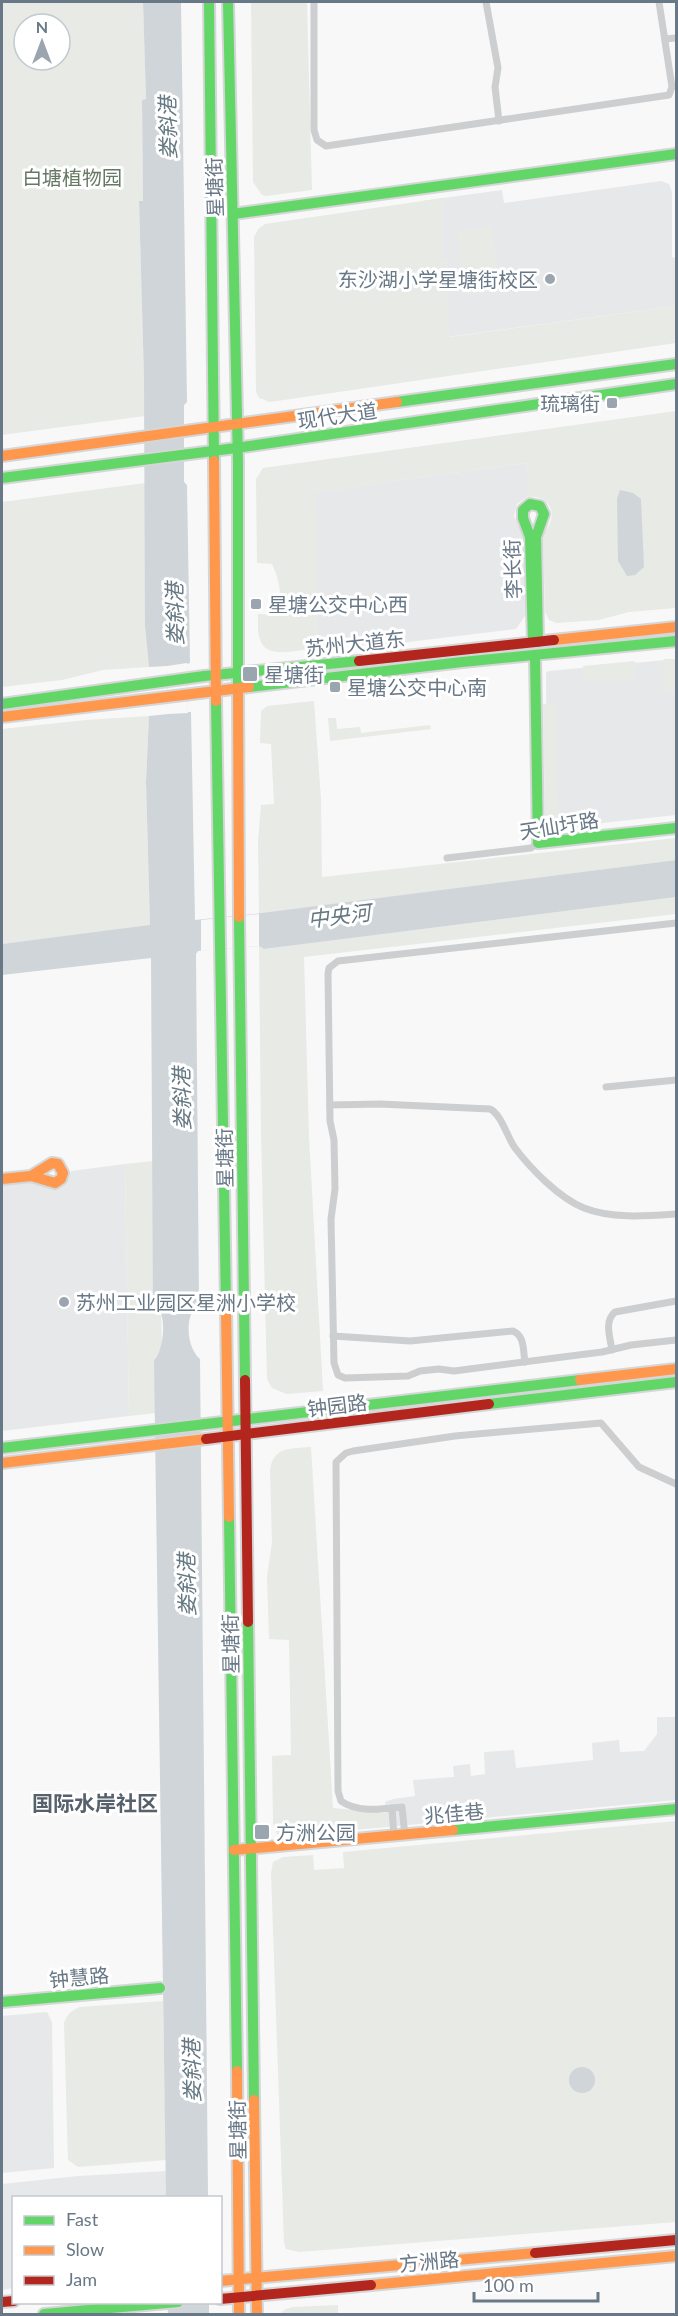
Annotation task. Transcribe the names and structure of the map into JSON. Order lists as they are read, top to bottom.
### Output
{
  "streets": {
    "main road": [
      "星塘街",
      "现代大道",
      "李长街",
      "苏州大道东",
      "天仙圩路",
      "钟园路",
      "兆佳巷",
      "钟慧路",
      "方洲路"
    ]
  },
  "crossings": [
    ["星塘街", "现代大道"],
    ["星塘街", "苏州大道东"],
    ["星塘街", "钟园路"],
    ["星塘街", "兆佳巷"],
    ["星塘街", "方洲路"],
    ["李长街", "苏州大道东"]
  ],
  "districts": ["国际水岸社区"],
  "water": ["娄斜港", "中央河"],
  "parks": ["白塘植物园"],
  "places": {
    "other": ["东沙湖小学星塘街校区", "苏州工业园区星洲小学校"],
    "transit": [
      "琉璃街",
      "星塘公交中心西",
      "星塘街",
      "星塘公交中心南",
      "方洲公园"
    ]
  },
  "legend": ["Fast", "Slow", "Jam"],
  "scale_bar": "100 m",
  "north": "top"
}
